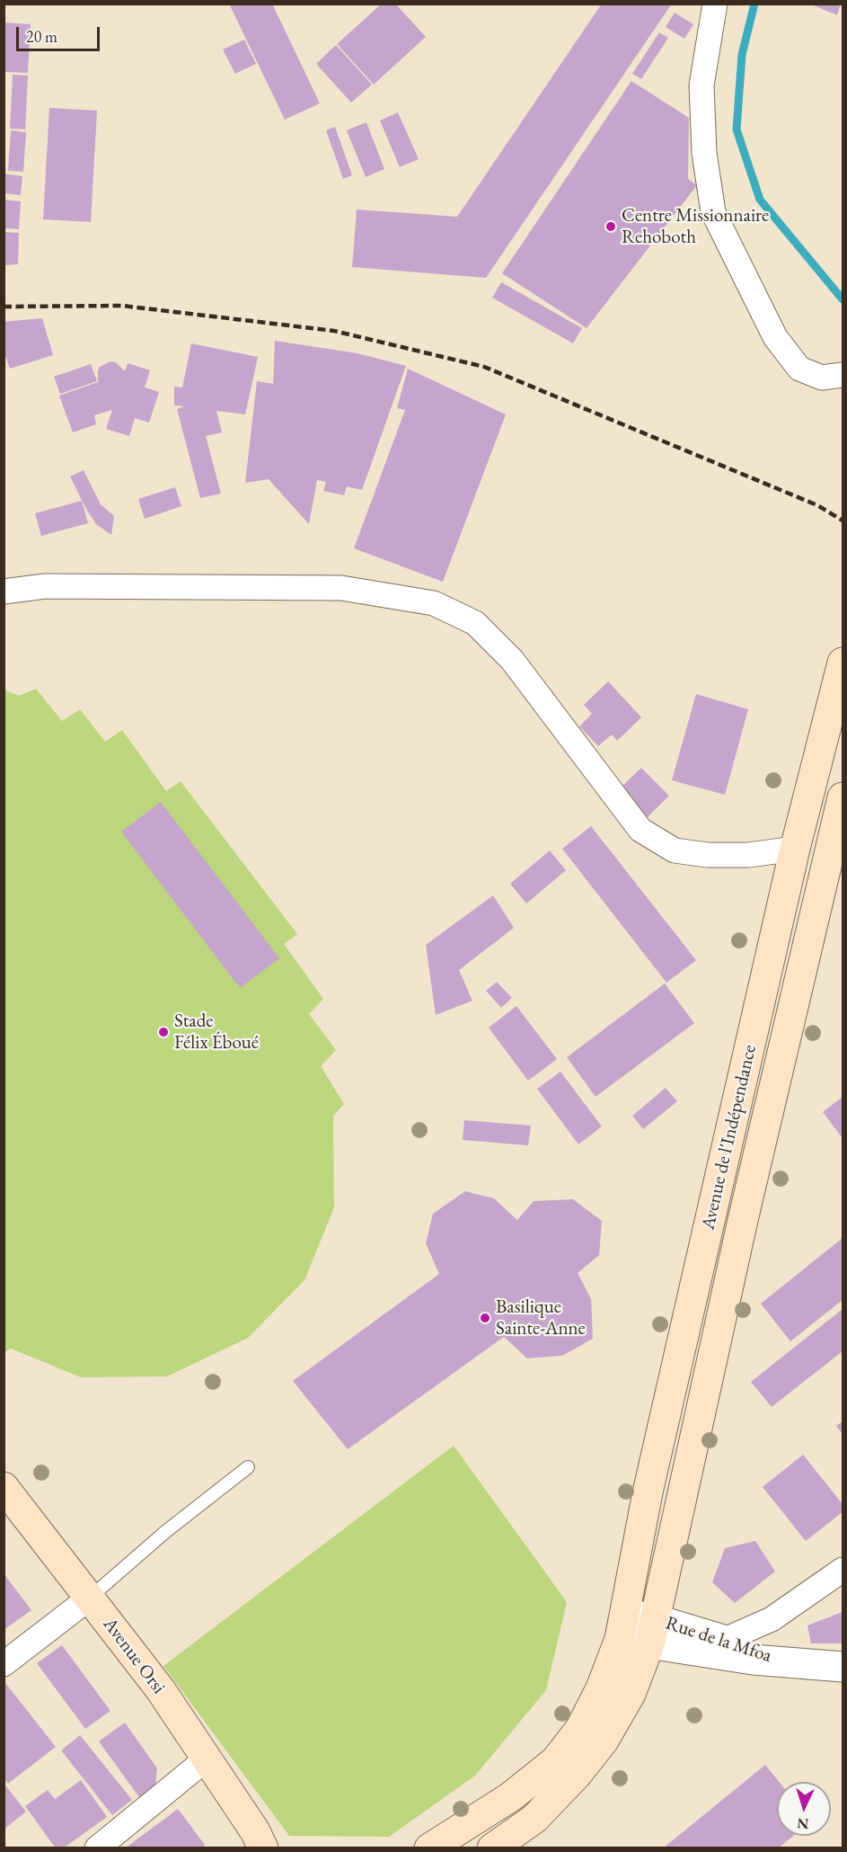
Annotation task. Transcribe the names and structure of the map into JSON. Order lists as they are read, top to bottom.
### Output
{
  "streets": {
    "main road": ["Avenue de l'Indépendance", "Avenue Orsi"],
    "street": ["Rue de la Mfoa"]
  },
  "crossings": [
    ["Avenue de l'Indépendance", "Rue de la Mfoa"]
  ],
  "places": ["Centre Missionnaire Rehoboth", "Stade Félix Éboué", "Basilique Sainte-Anne"],
  "scale_bar": "20 m",
  "north": "bottom"
}
